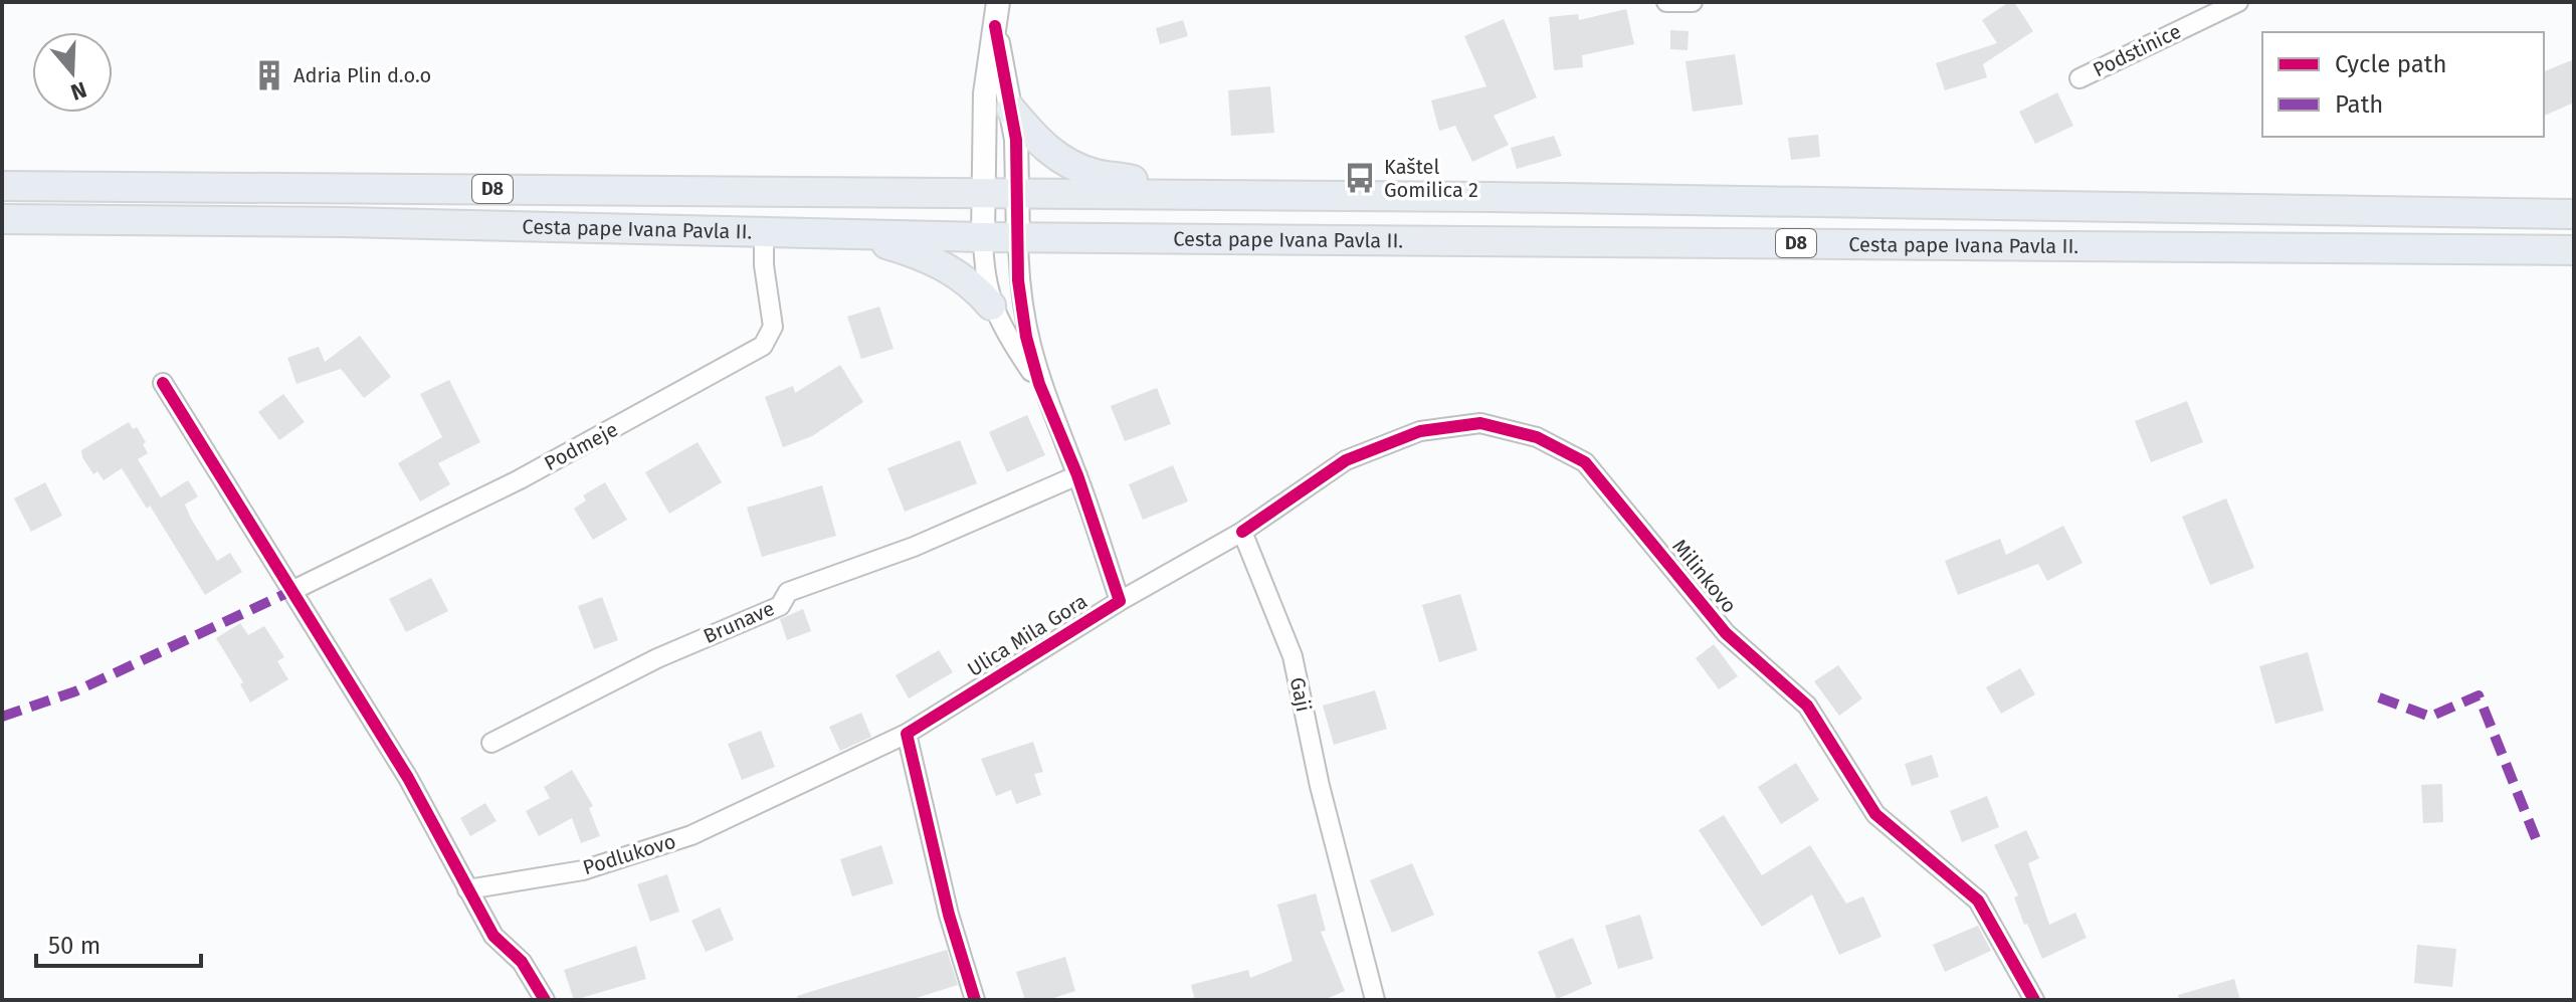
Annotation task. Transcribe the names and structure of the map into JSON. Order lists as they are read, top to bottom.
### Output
{
  "streets": {
    "main road": ["D8", "Cesta pape Ivana Pavla II."],
    "street": [
      "Podstinice",
      "Podmeje",
      "Milinkovo",
      "Brunave",
      "Ulica Mila Gora",
      "Gaji",
      "Podlukovo"
    ]
  },
  "crossings": [
    ["Cesta pape Ivana Pavla II.", "Podmeje"],
    ["Cesta pape Ivana Pavla II.", "Ulica Mila Gora"],
    ["Milinkovo", "Gaji"],
    ["Brunave", "Ulica Mila Gora"],
    ["Ulica Mila Gora", "Podlukovo"]
  ],
  "places": {
    "building": ["Adria Plin d.o.o"],
    "bus stop": ["Kaštel Gomilica 2"]
  },
  "legend": ["Cycle path", "Path"],
  "scale_bar": "50 m",
  "north": "bottom"
}
